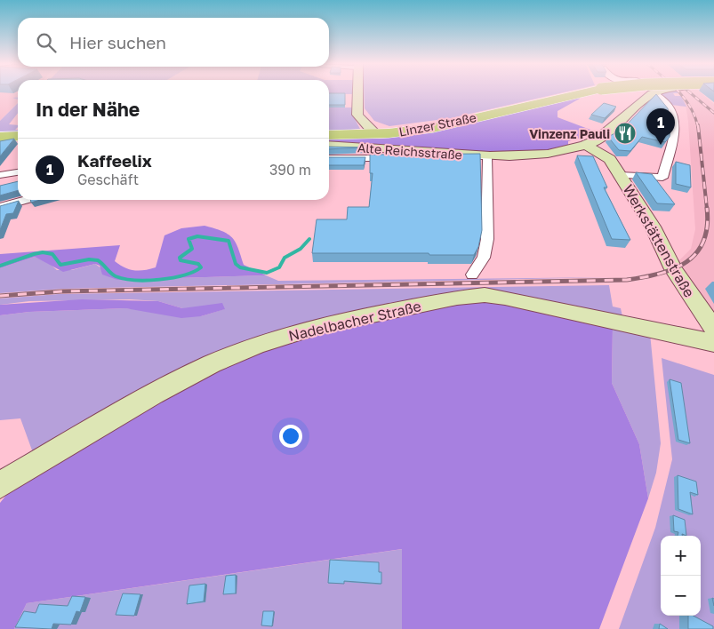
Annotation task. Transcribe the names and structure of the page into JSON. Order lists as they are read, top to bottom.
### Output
{
  "streets": {
    "main road": ["Linzer Straße"],
    "street": ["Alte Reichsstraße", "Werkstättenstraße", "Nadelbacher Straße"]
  },
  "crossings": [
    ["Alte Reichsstraße", "Werkstättenstraße"]
  ],
  "places": {
    "restaurant": ["Vinzenz Pauli"]
  },
  "page": {
    "search": "Hier suchen",
    "heading": "In der Nähe",
    "pins": "1",
    "list": [
      {
        "mark": "1",
        "name": "Kaffeelix",
        "note": "Geschäft",
        "value": "390 m"
      }
    ],
    "map_buttons": ["+", "−"]
  }
}
